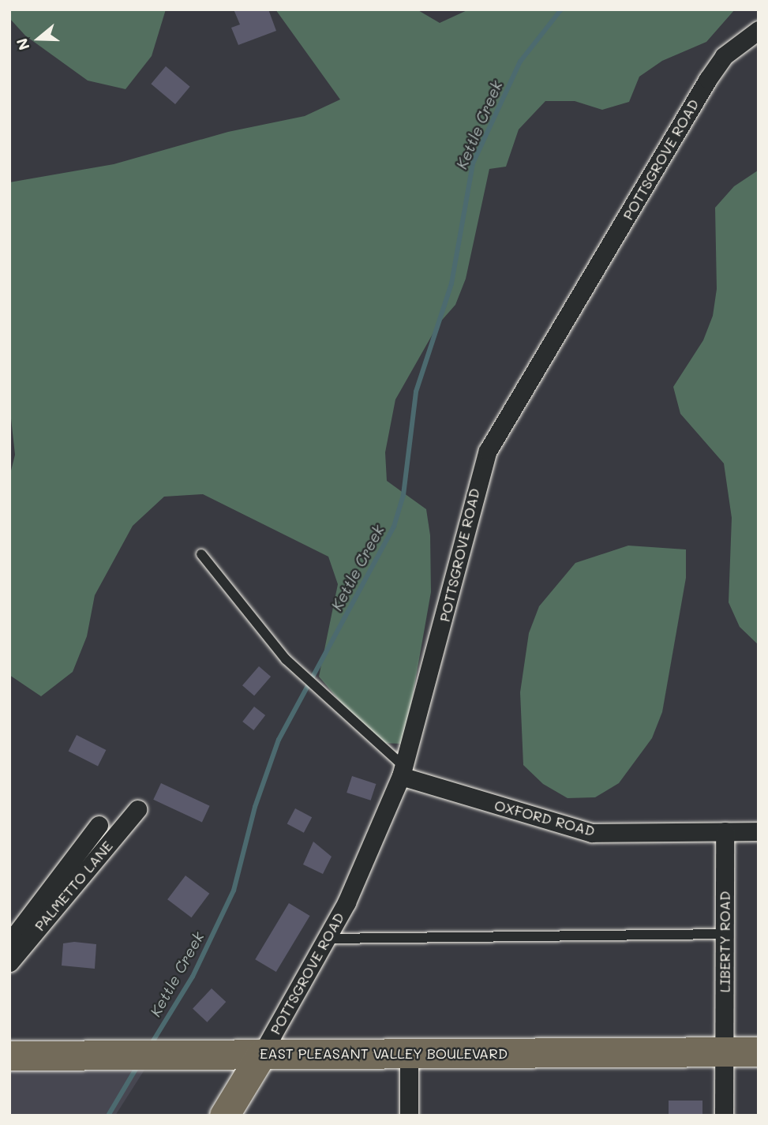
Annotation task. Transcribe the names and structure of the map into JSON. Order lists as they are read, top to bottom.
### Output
{
  "streets": {
    "main road": ["POTTSGROVE ROAD", "EAST PLEASANT VALLEY BOULEVARD"],
    "street": ["OXFORD ROAD", "PALMETTO LANE", "LIBERTY ROAD"]
  },
  "crossings": [
    ["POTTSGROVE ROAD", "OXFORD ROAD"],
    ["POTTSGROVE ROAD", "EAST PLEASANT VALLEY BOULEVARD"],
    ["OXFORD ROAD", "LIBERTY ROAD"],
    ["LIBERTY ROAD", "EAST PLEASANT VALLEY BOULEVARD"]
  ],
  "water": ["Kettle Creek"],
  "north": "left"
}
